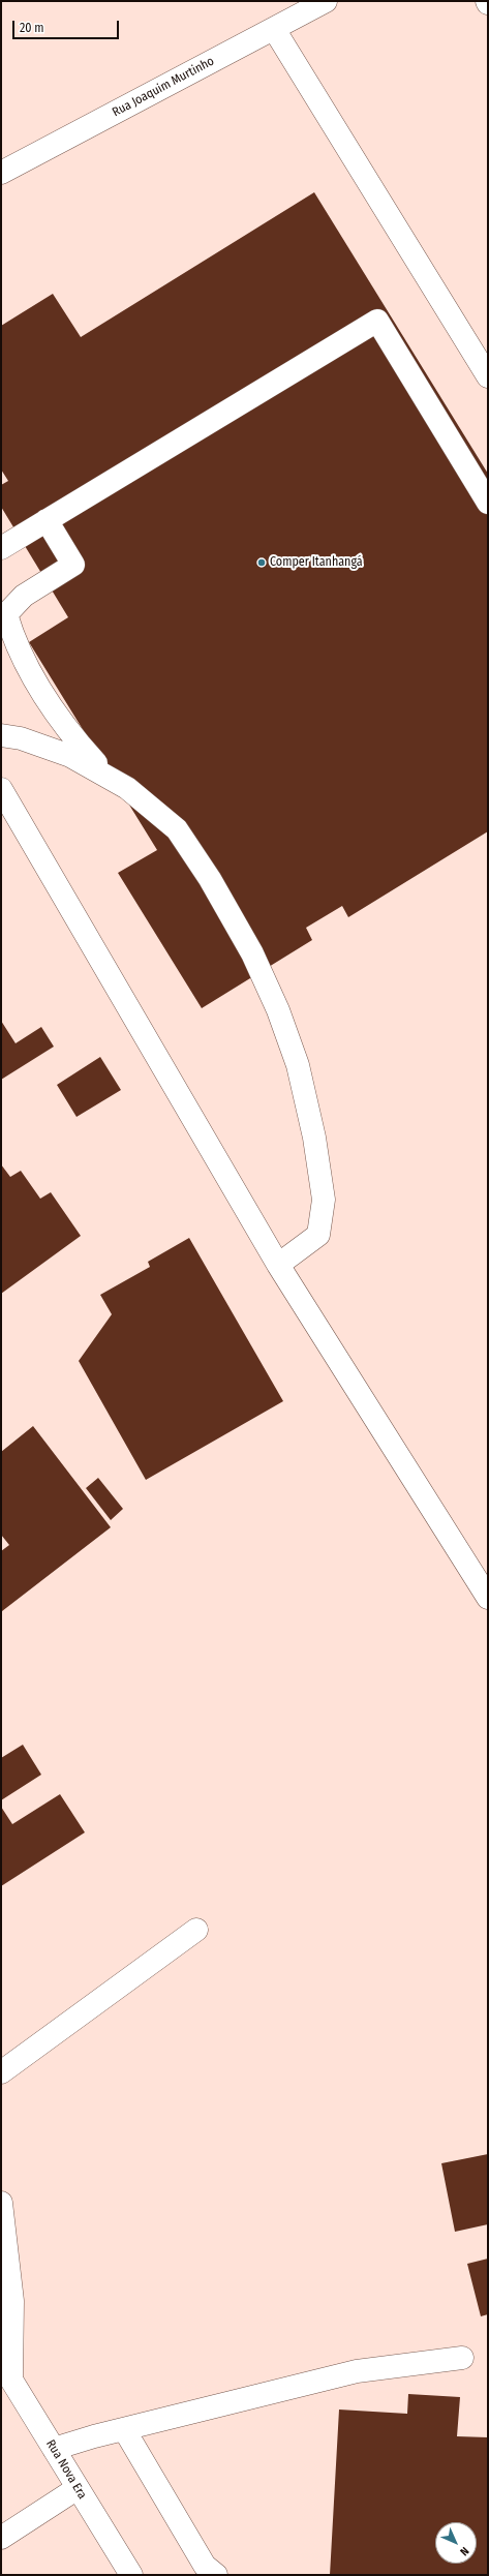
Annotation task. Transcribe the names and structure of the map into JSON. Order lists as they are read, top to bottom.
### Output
{
  "streets": {
    "street": ["Rua Joaquim Murtinho", "Rua Nova Era"]
  },
  "places": ["Comper Itanhangá"],
  "scale_bar": "20 m",
  "north": "bottom right"
}
